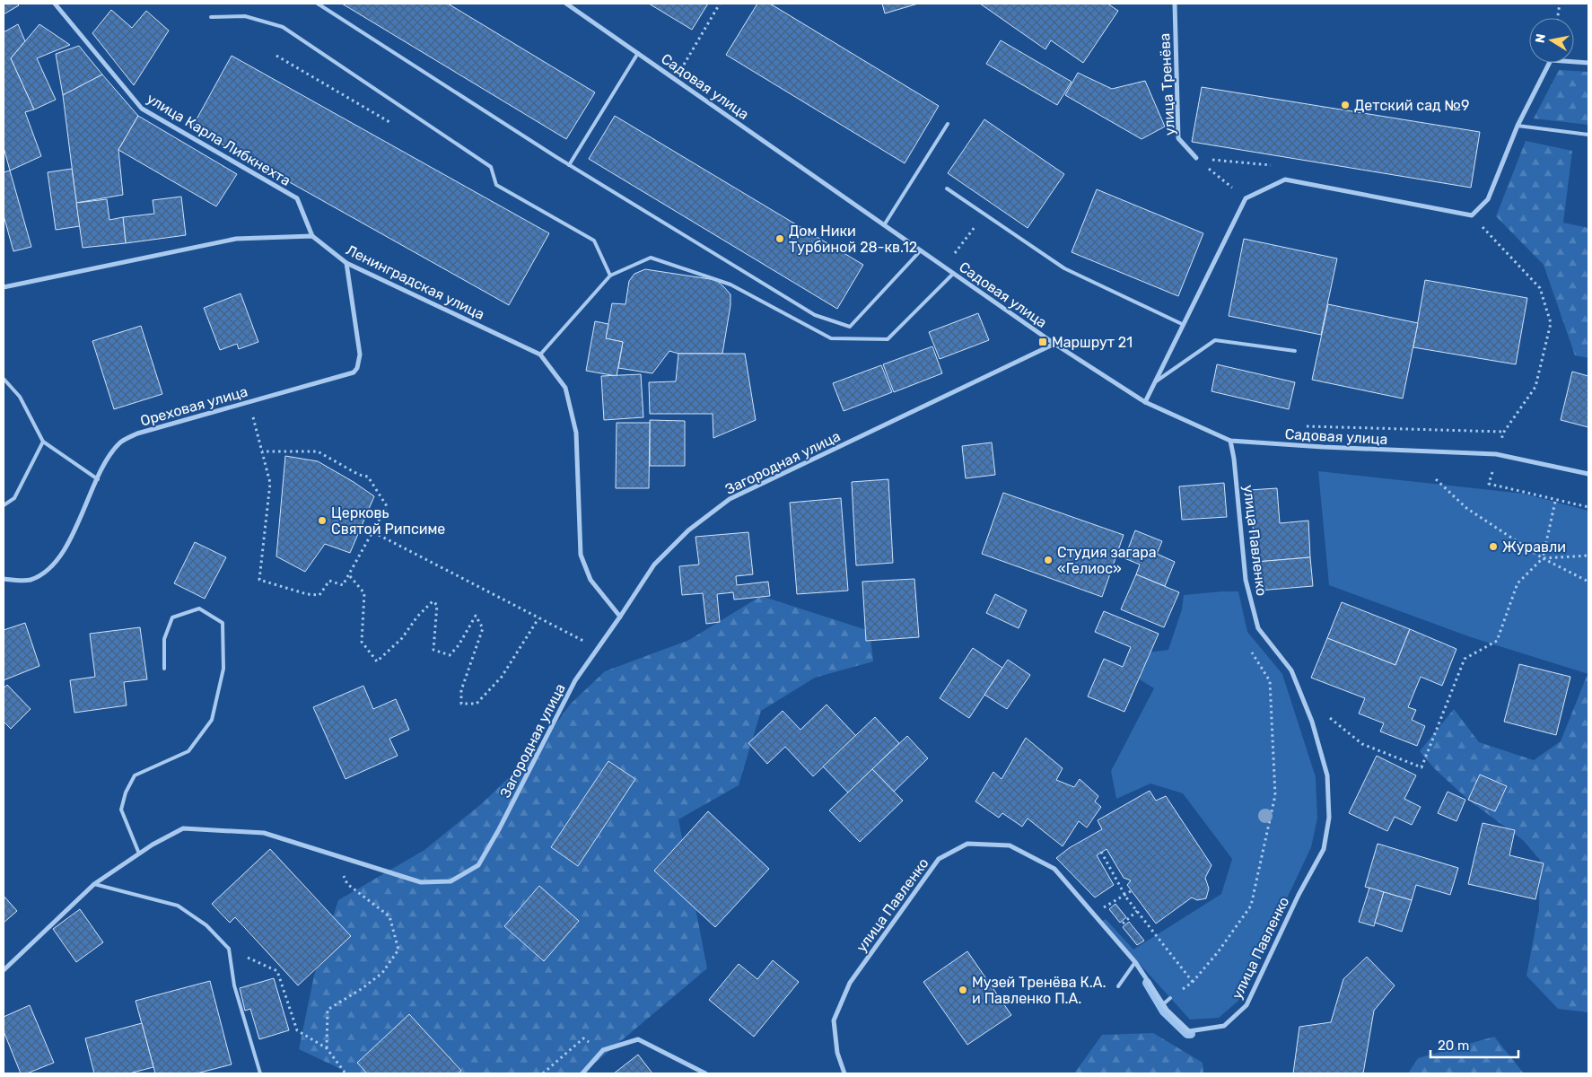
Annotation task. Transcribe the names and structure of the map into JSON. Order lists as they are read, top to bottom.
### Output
{
  "streets": {
    "street": [
      "улица Тренёва",
      "Садовая улица",
      "улица Карла Либкнехта",
      "Ленинградская улица",
      "Ореховая улица",
      "Загородная улица",
      "улица Павленко"
    ]
  },
  "crossings": [
    ["Садовая улица", "Загородная улица"],
    ["Садовая улица", "улица Павленко"],
    ["улица Карла Либкнехта", "Ленинградская улица"],
    ["Ленинградская улица", "Ореховая улица"],
    ["Ленинградская улица", "Загородная улица"]
  ],
  "places": {
    "other": [
      "Детский сад №9",
      "Дом Ники Турбиной 28-кв.12",
      "Церковь Святой Рипсиме",
      "Журавли",
      "Студия загара «Гелиос»",
      "Музей Тренёва К.А. и Павленко П.А."
    ],
    "transit": ["Маршрут 21"]
  },
  "scale_bar": "20 m",
  "north": "left"
}
